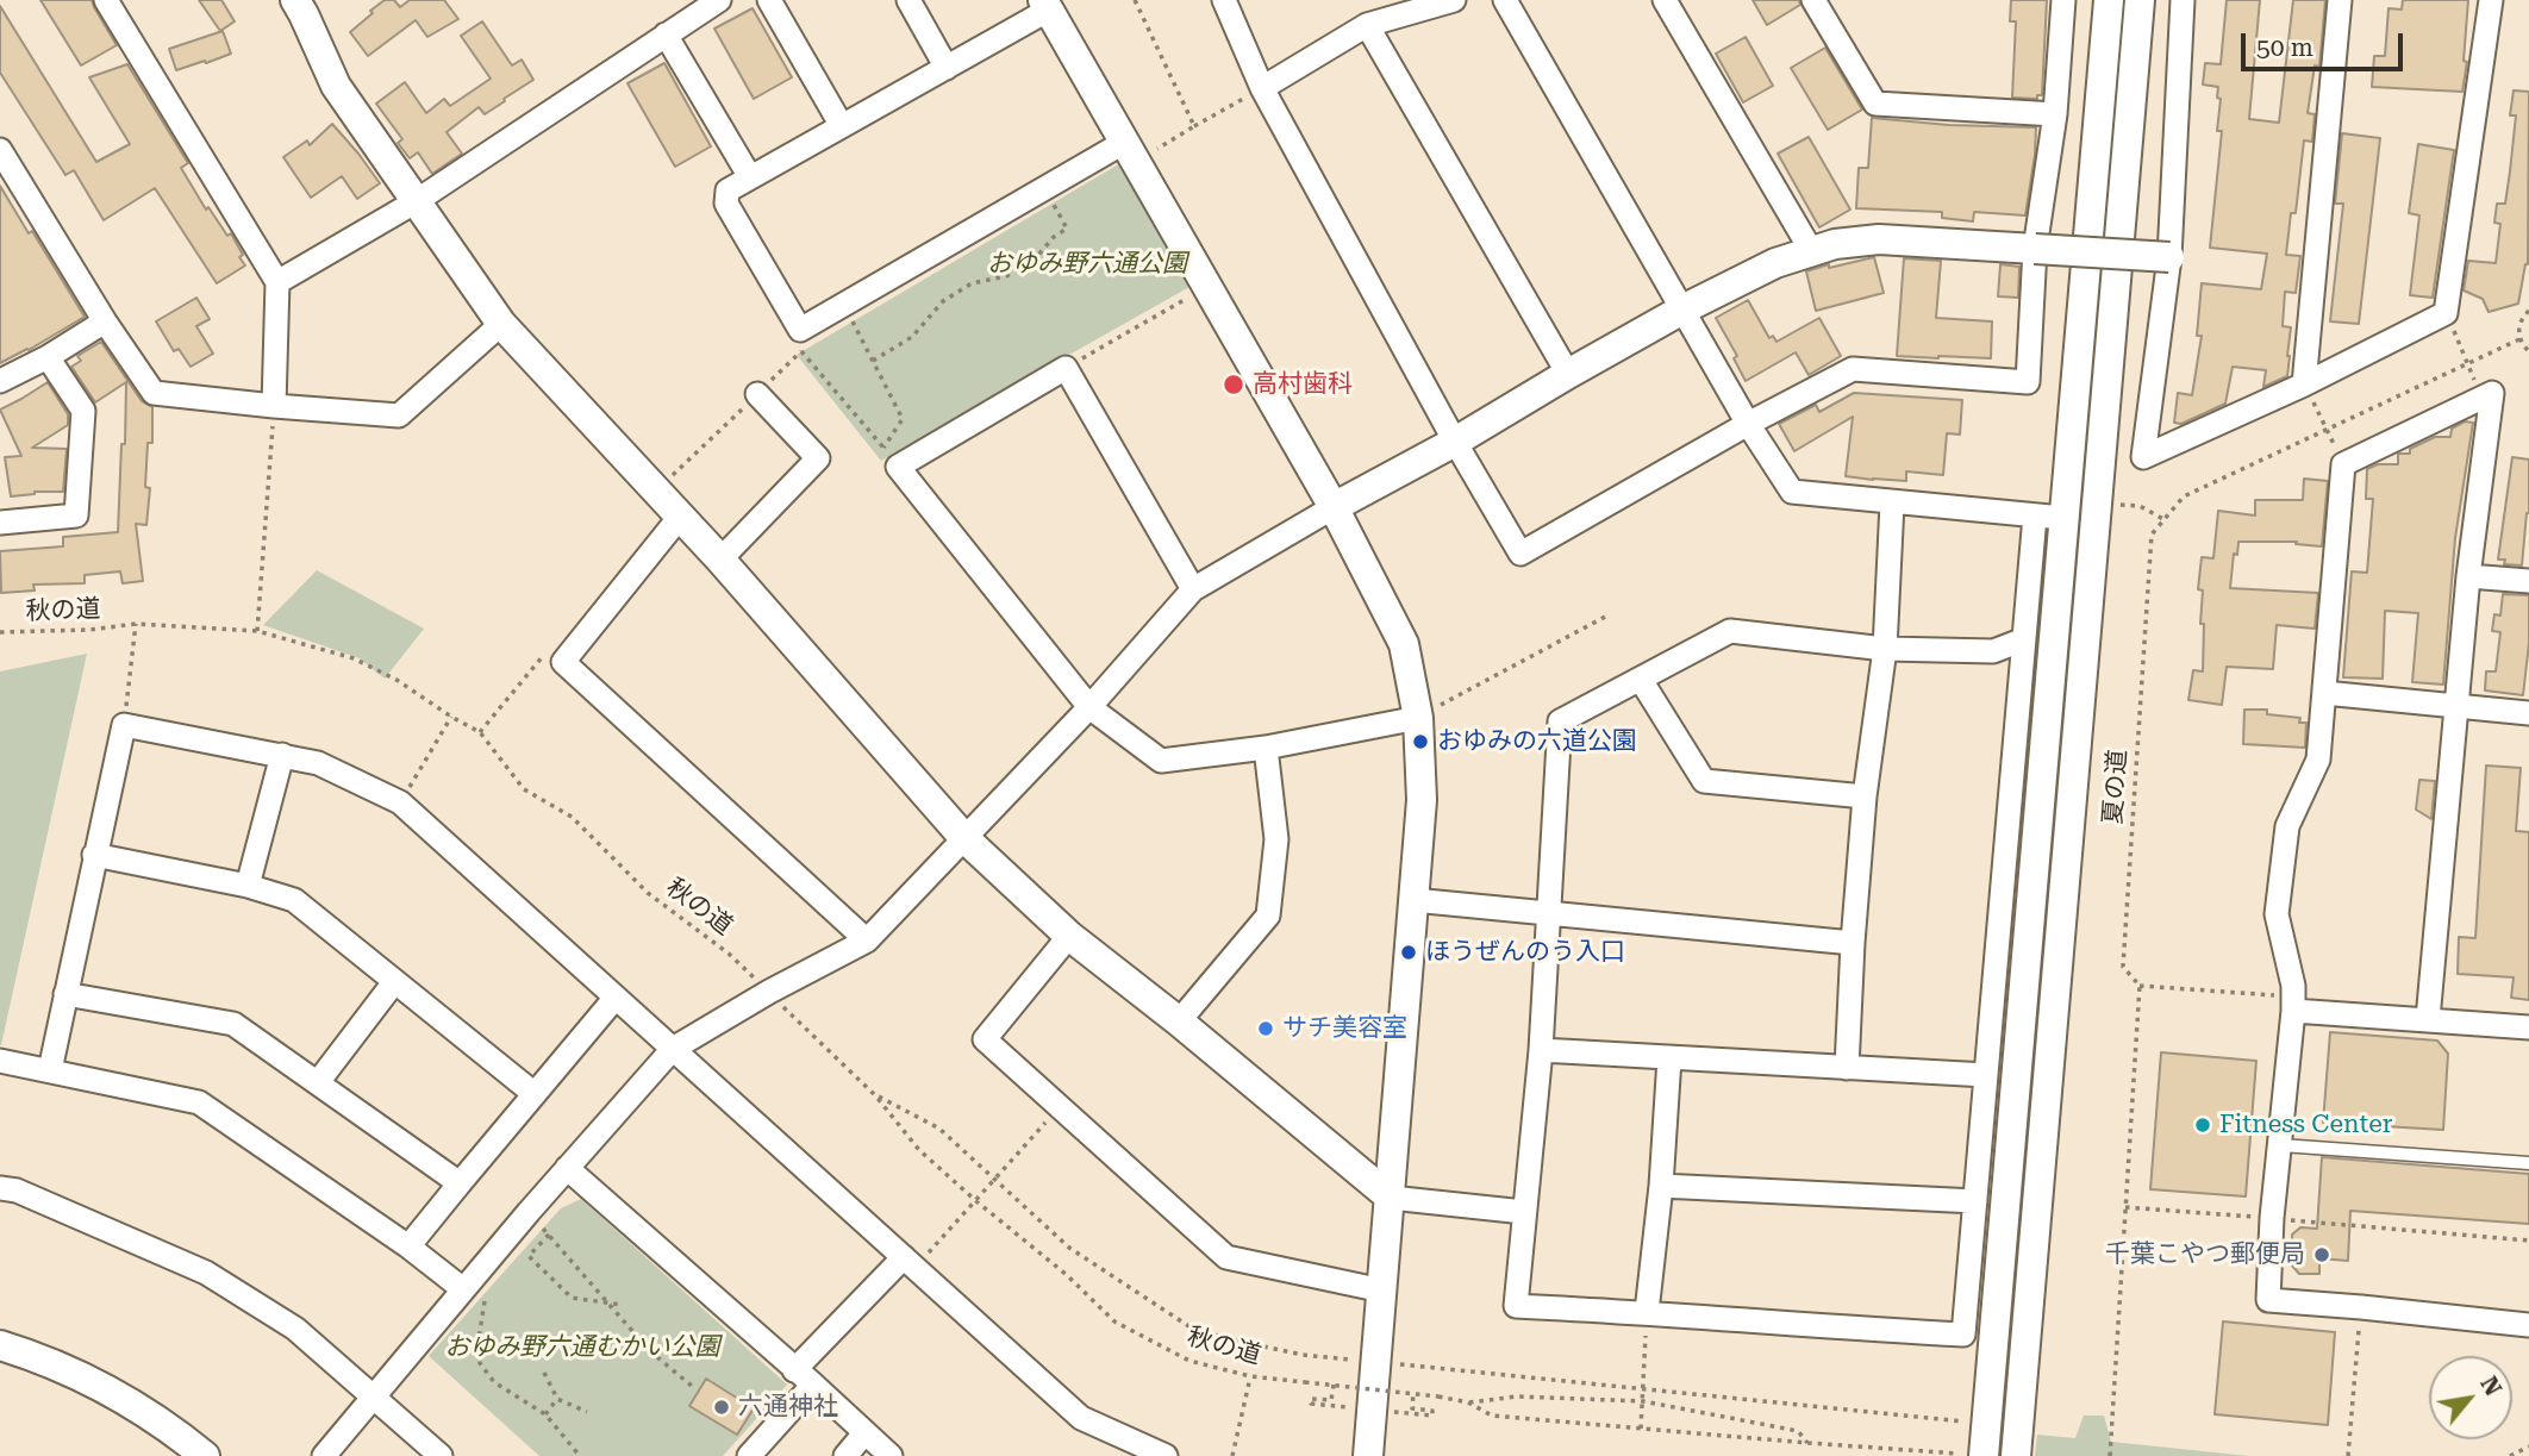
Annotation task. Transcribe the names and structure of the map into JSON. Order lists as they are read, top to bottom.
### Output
{
  "streets": {
    "path": ["秋の道", "夏の道"]
  },
  "parks": ["おゆみ野六通公園", "おゆみ野六通むかい公園"],
  "places": [
    "高村歯科",
    "おゆみの六道公園",
    "ほうぜんのう入口",
    "サチ美容室",
    "Fitness Center",
    "千葉こやつ郵便局",
    "六通神社"
  ],
  "scale_bar": "50 m",
  "north": "top right"
}
